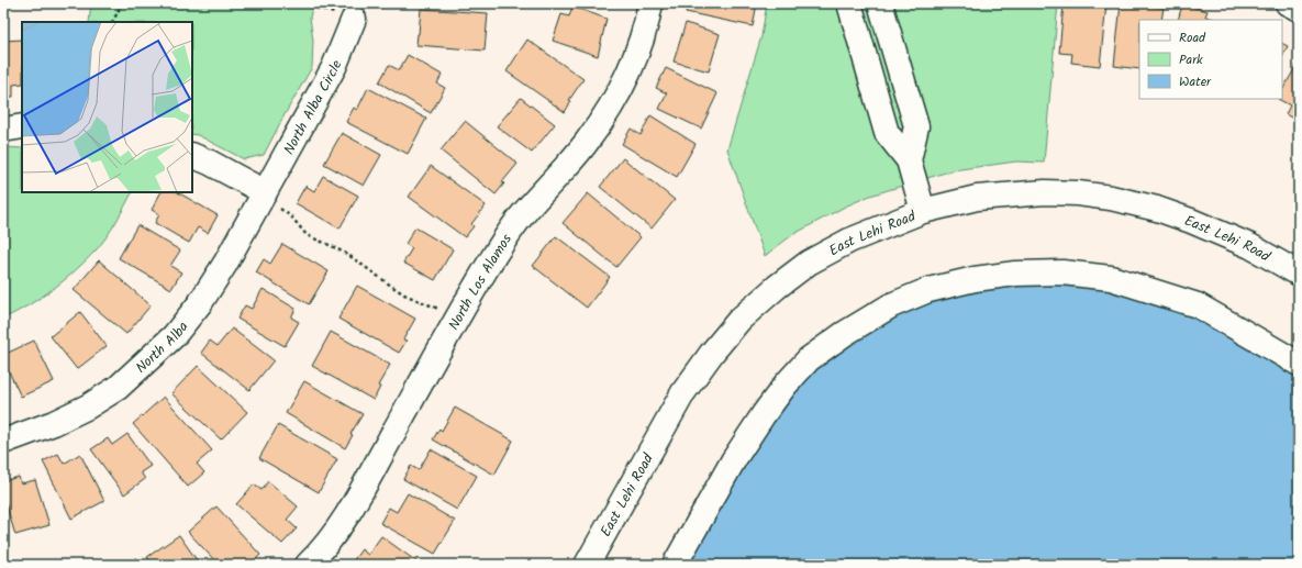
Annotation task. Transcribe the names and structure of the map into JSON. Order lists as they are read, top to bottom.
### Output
{
  "streets": {
    "street": [
      "North Alba Circle",
      "East Lehi Road",
      "North Los Alamos",
      "North Alba"
    ]
  },
  "crossings": [
    ["North Alba Circle", "North Alba"]
  ],
  "legend": ["Road", "Park", "Water"]
}
